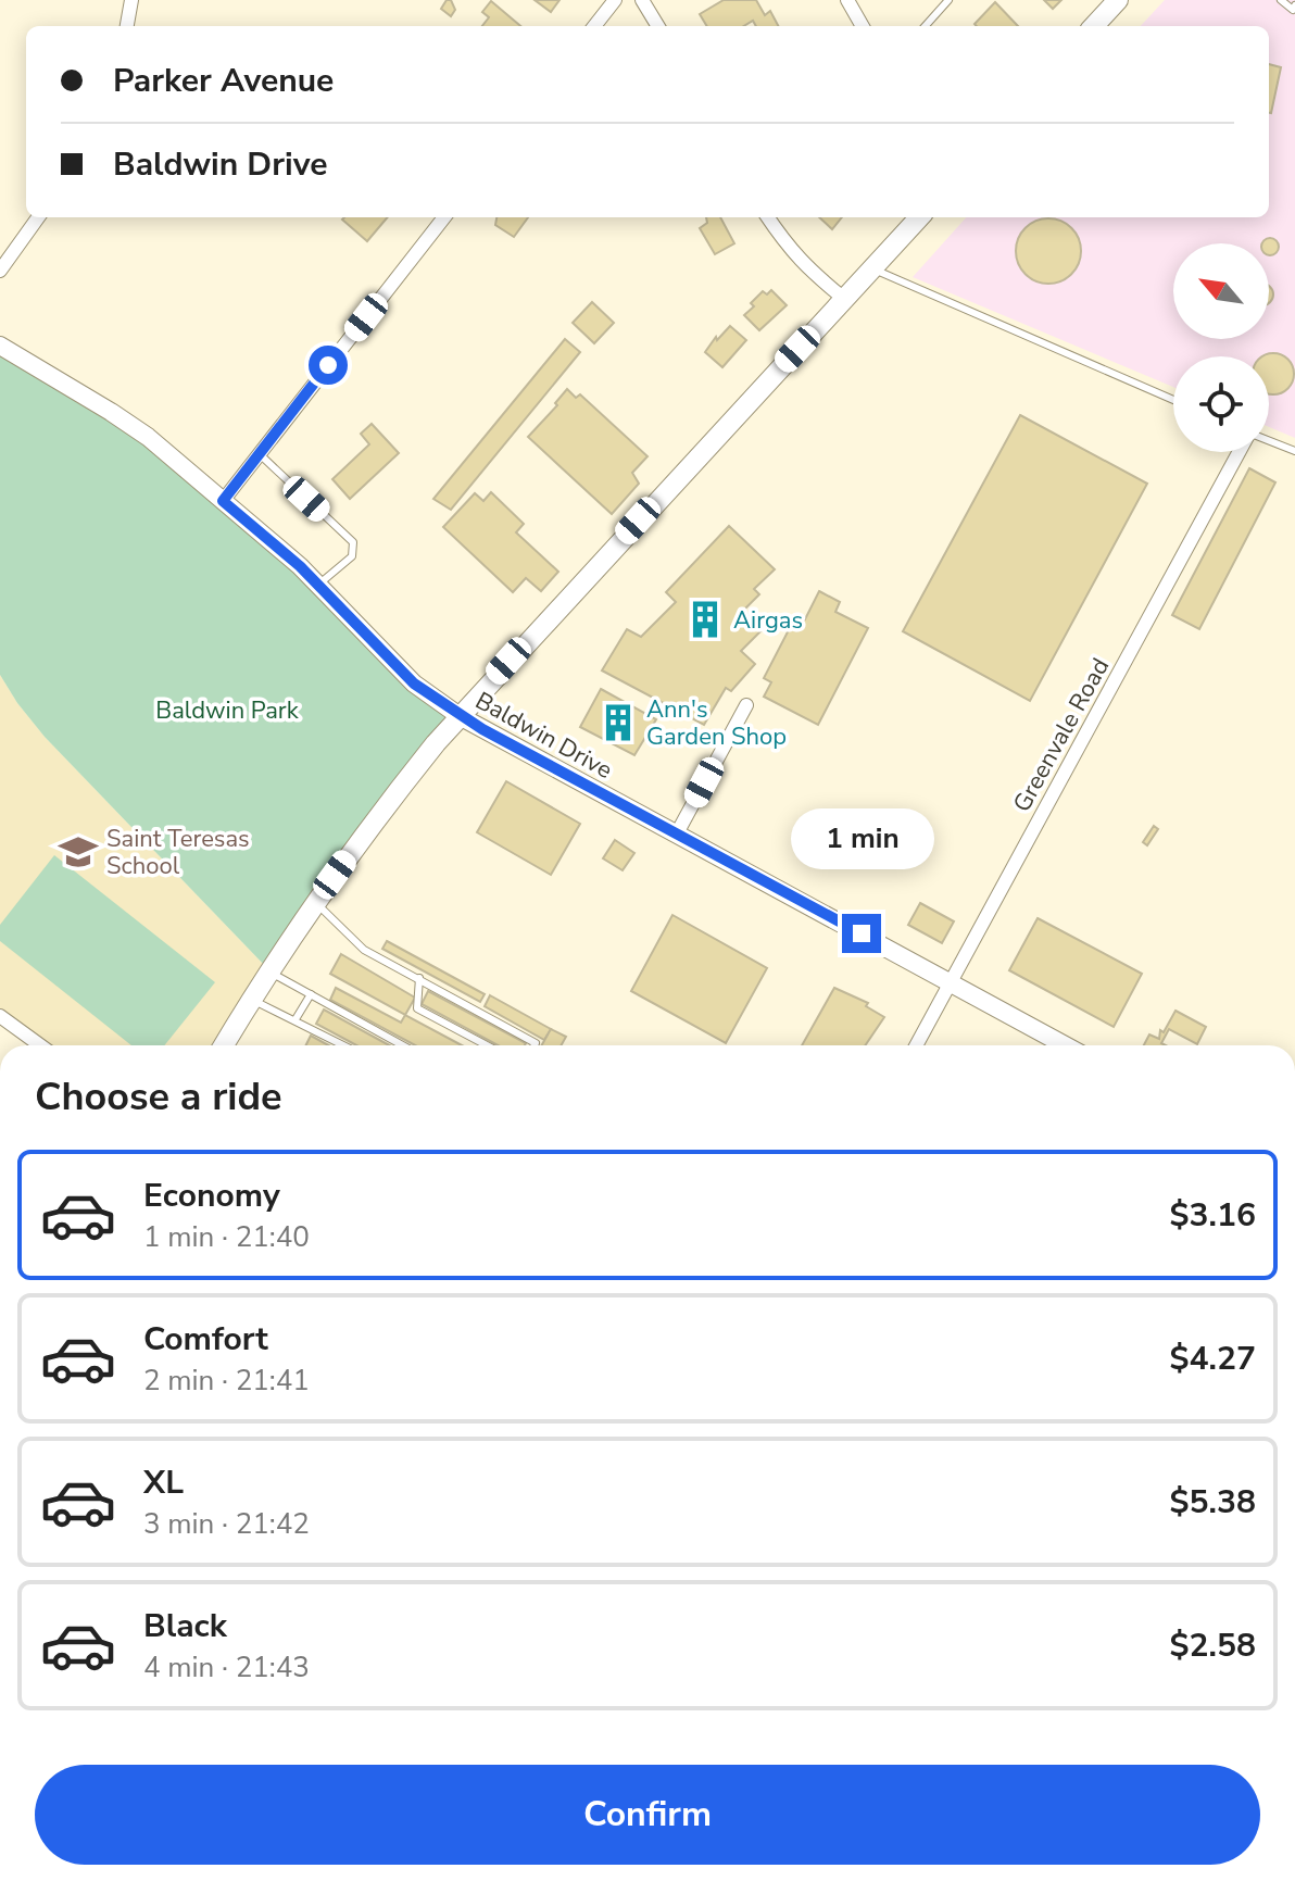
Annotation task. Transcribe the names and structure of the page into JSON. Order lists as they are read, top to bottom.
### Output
{
  "streets": {
    "street": ["Baldwin Drive", "Greenvale Road"]
  },
  "crossings": [
    ["Baldwin Drive", "Greenvale Road"]
  ],
  "parks": ["Baldwin Park"],
  "places": {
    "building": ["Airgas", "Ann's Garden Shop"],
    "school or university": ["Saint Teresas School"]
  },
  "north": "top left",
  "page": {
    "banner": ["Parker Avenue", "Baldwin Drive"],
    "bubble": "1 min",
    "heading": "Choose a ride",
    "list": [
      {
        "name": "Economy",
        "note": "1 min · 21:40",
        "value": "$3.16"
      },
      {
        "name": "Comfort",
        "note": "2 min · 21:41",
        "value": "$4.27"
      },
      {
        "name": "XL",
        "note": "3 min · 21:42",
        "value": "$5.38"
      },
      {
        "name": "Black",
        "note": "4 min · 21:43",
        "value": "$2.58"
      }
    ],
    "buttons": "Confirm"
  }
}
